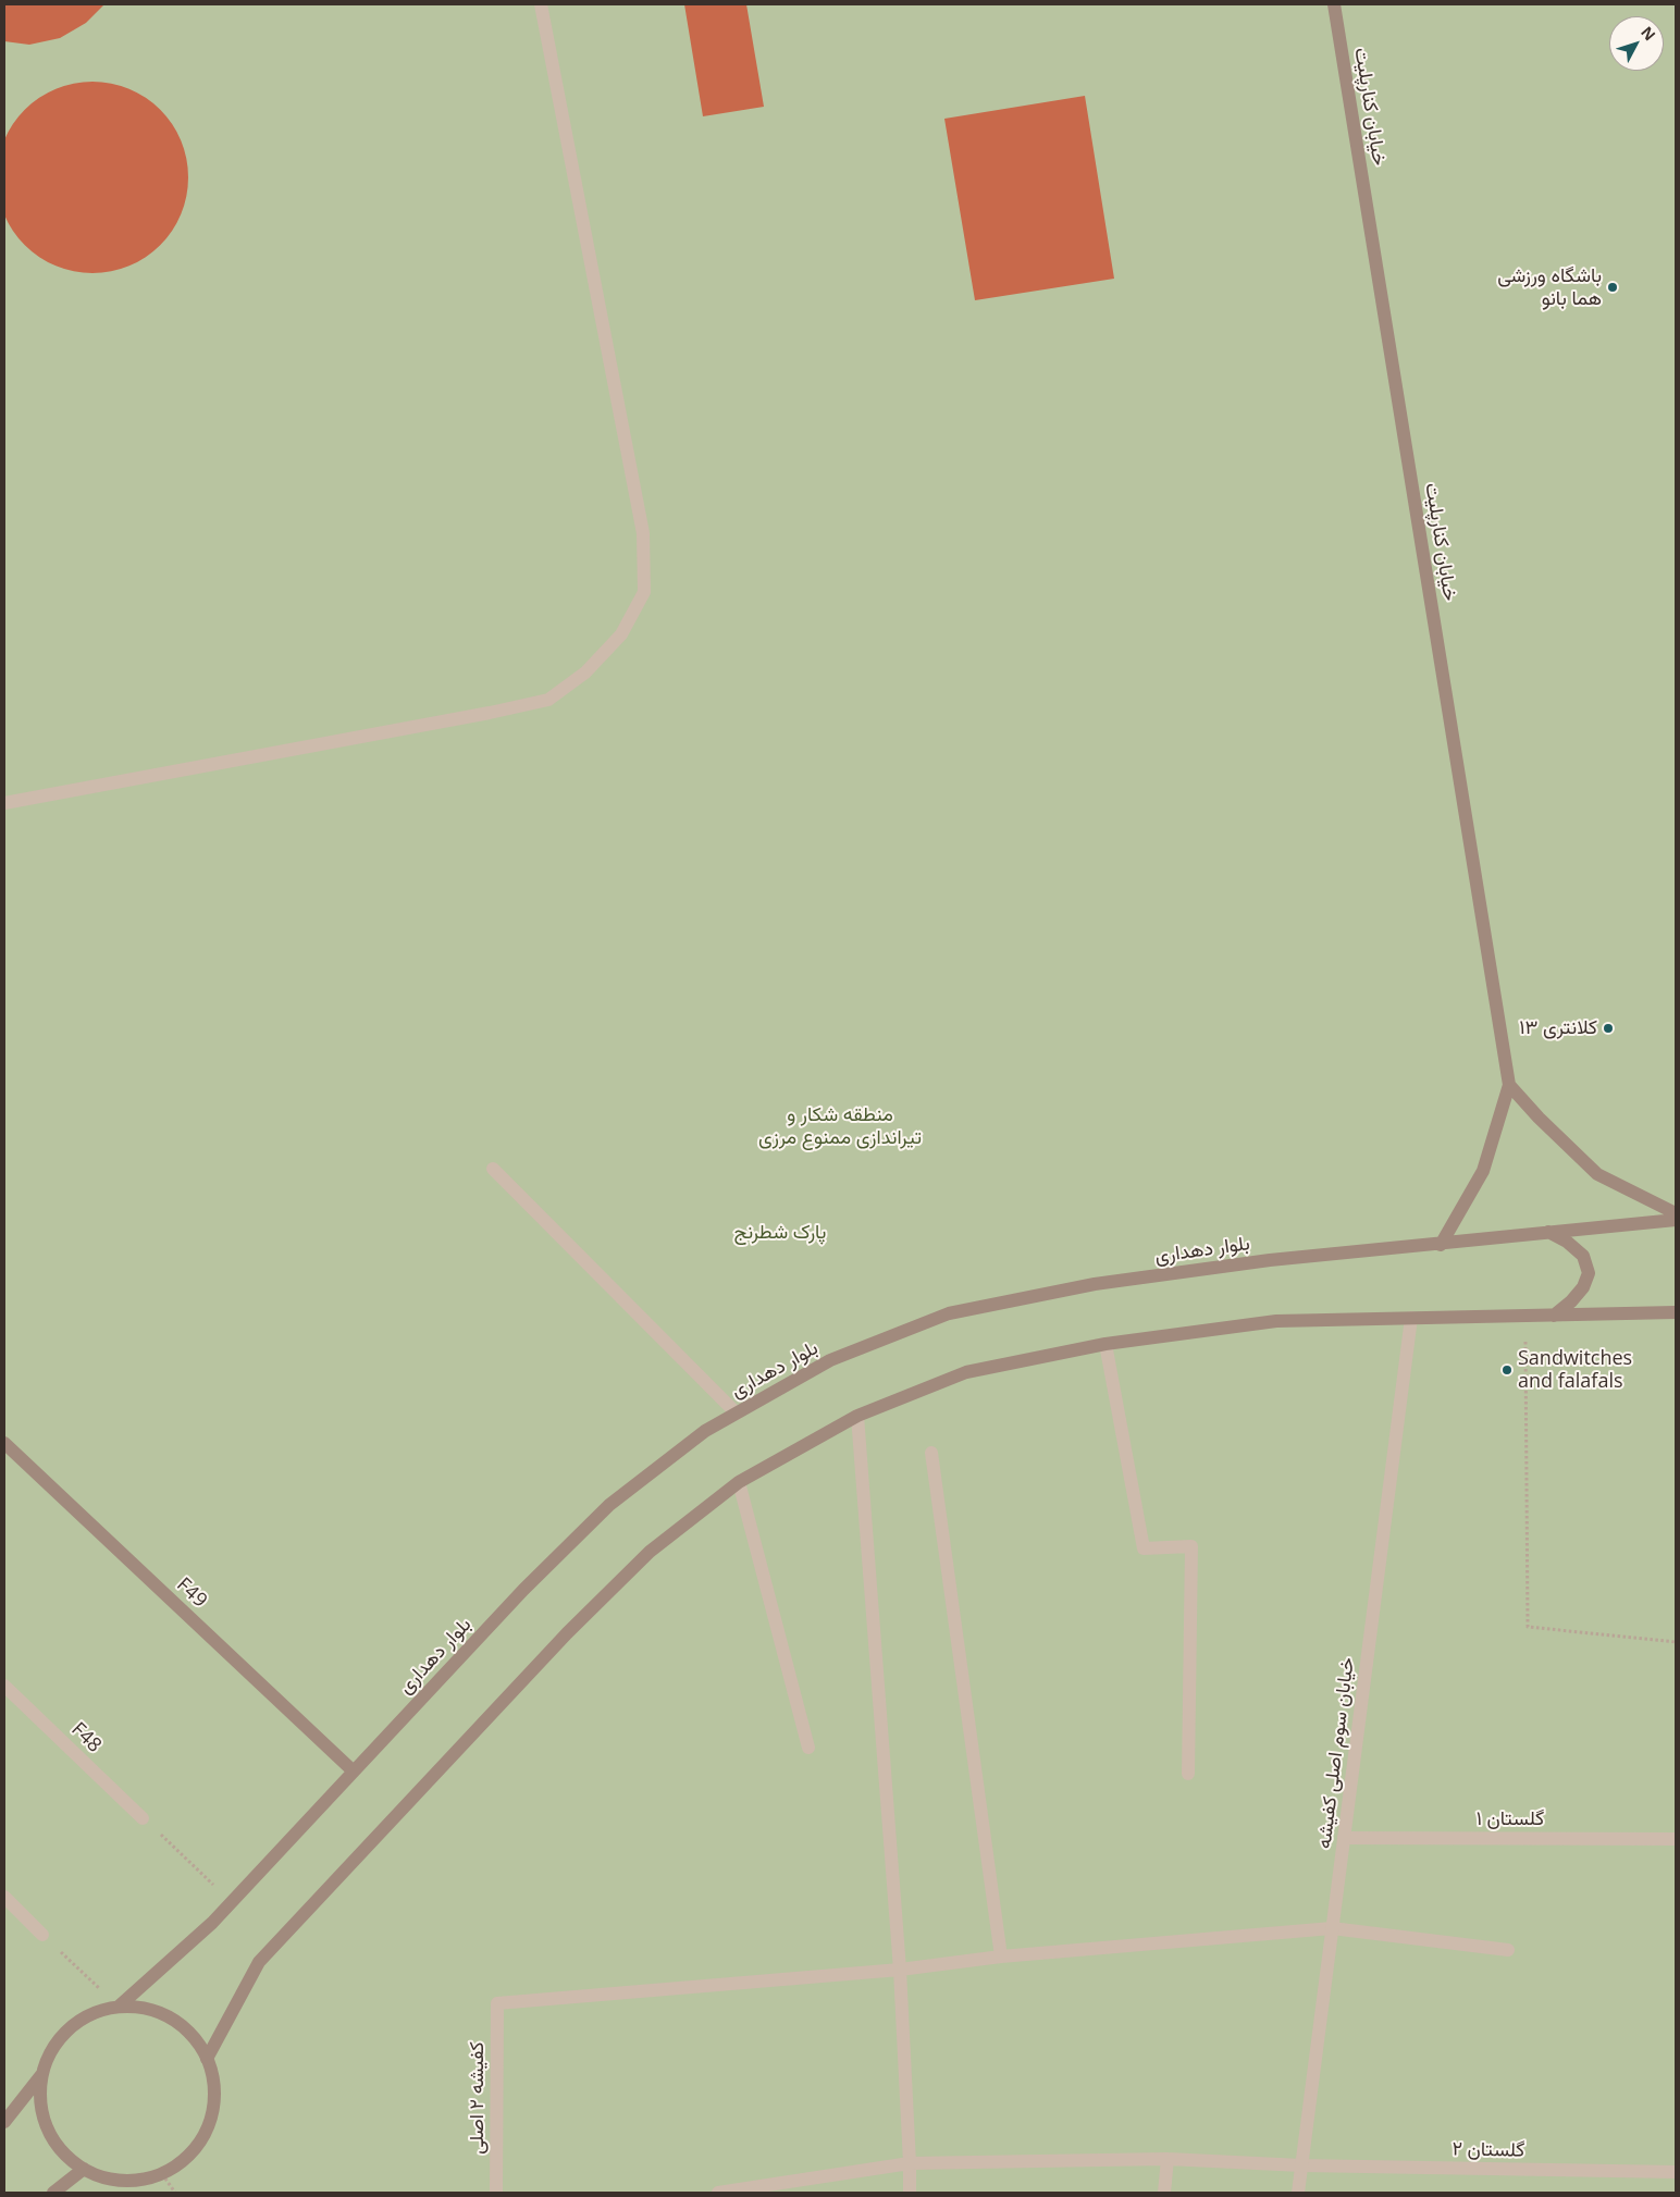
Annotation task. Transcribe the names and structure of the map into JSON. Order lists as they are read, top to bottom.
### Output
{
  "streets": {
    "main road": ["خیابان کنارپلیت", "بلوار دهداری", "F49"],
    "street": [
      "F48",
      "خیابان سوم اصلی کفیشه",
      "گلستان ۱",
      "کفیشه ۲ اصلی",
      "گلستان ۲"
    ]
  },
  "crossings": [
    ["خیابان کنارپلیت", "بلوار دهداری"],
    ["بلوار دهداری", "F49"],
    ["خیابان سوم اصلی کفیشه", "گلستان ۱"],
    ["خیابان سوم اصلی کفیشه", "گلستان ۲"]
  ],
  "parks": ["منطقه شکار و تیراندازی ممنوع مرزی", "پارک شطرنج"],
  "places": ["باشگاه ورزشی هما بانو", "کلانتری ۱۳", "Sandwitches and falafals"],
  "north": "top right"
}
